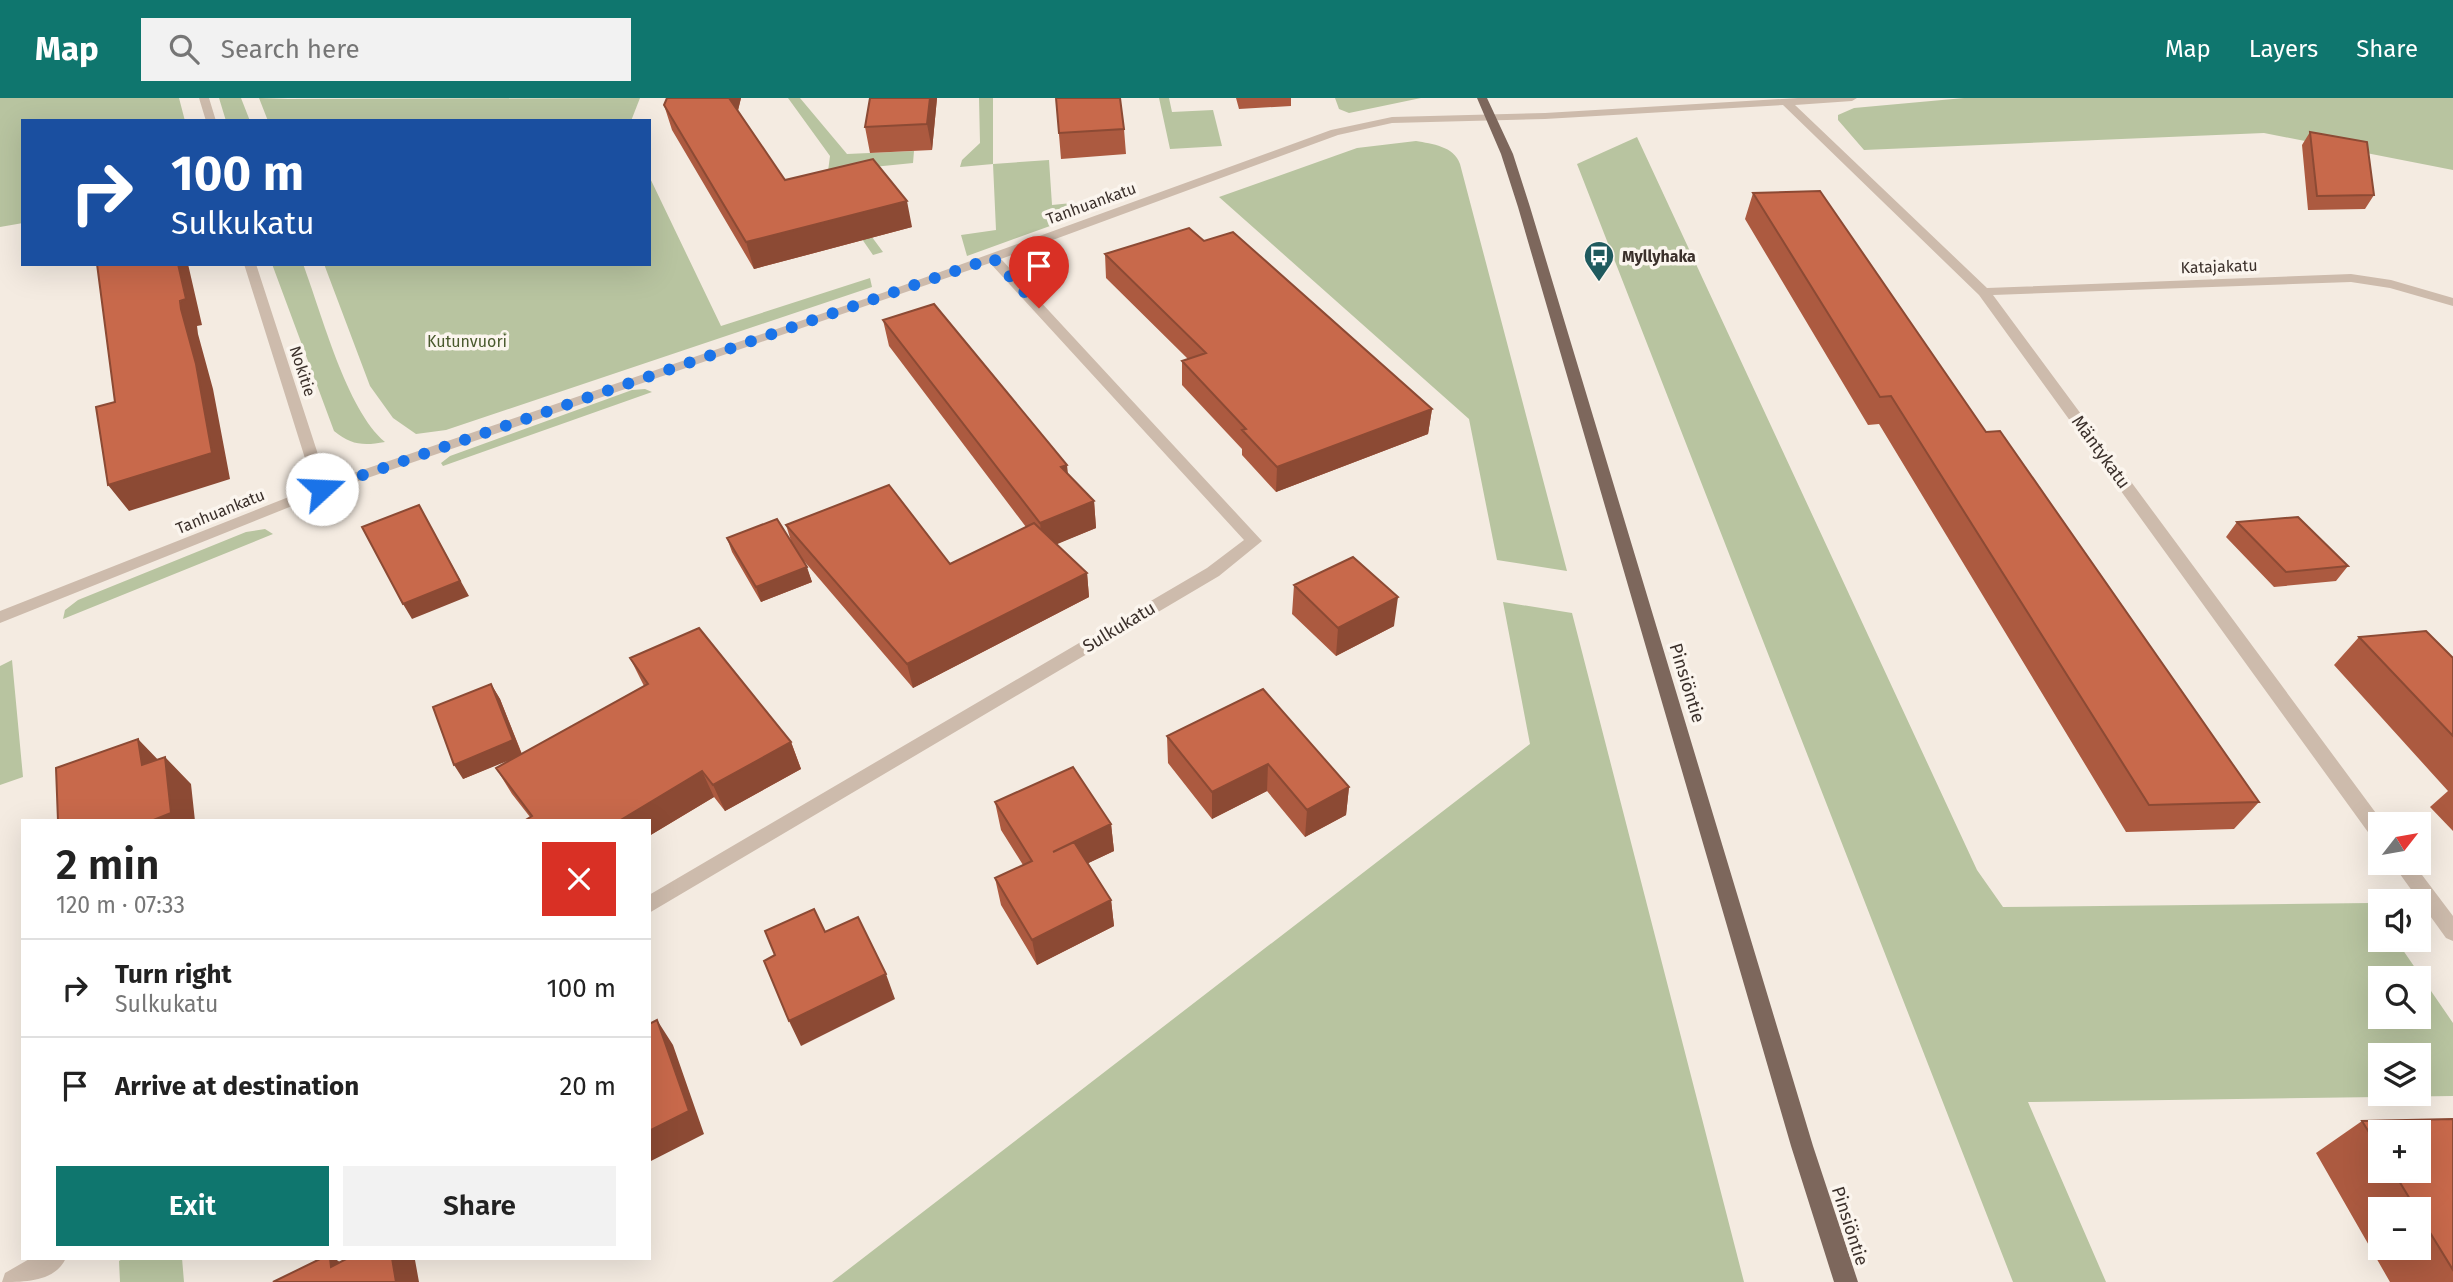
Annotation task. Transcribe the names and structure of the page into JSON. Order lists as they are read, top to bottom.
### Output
{
  "streets": {
    "main road": ["Pinsiöntie"],
    "street": [
      "Tanhuankatu",
      "Katajakatu",
      "Nokitie",
      "Mäntykatu",
      "Sulkukatu"
    ]
  },
  "crossings": [
    ["Tanhuankatu", "Nokitie"],
    ["Tanhuankatu", "Mäntykatu"],
    ["Tanhuankatu", "Sulkukatu"],
    ["Tanhuankatu", "Pinsiöntie"],
    ["Katajakatu", "Mäntykatu"]
  ],
  "parks": ["Kutunvuori"],
  "places": {
    "bus stop": ["Myllyhaka"]
  },
  "north": "top right",
  "page": {
    "header": "Map",
    "search": "Search here",
    "nav": ["Map", "Layers", "Share"],
    "turn": ["100 m", "Sulkukatu"],
    "map_buttons": ["+", "−"],
    "heading": ["2 min", "120 m · 07:33"],
    "list": [
      {
        "name": "Turn right",
        "note": "Sulkukatu",
        "value": "100 m"
      },
      {
        "name": "Arrive at destination",
        "value": "20 m"
      }
    ],
    "buttons": ["Exit", "Share"]
  }
}
